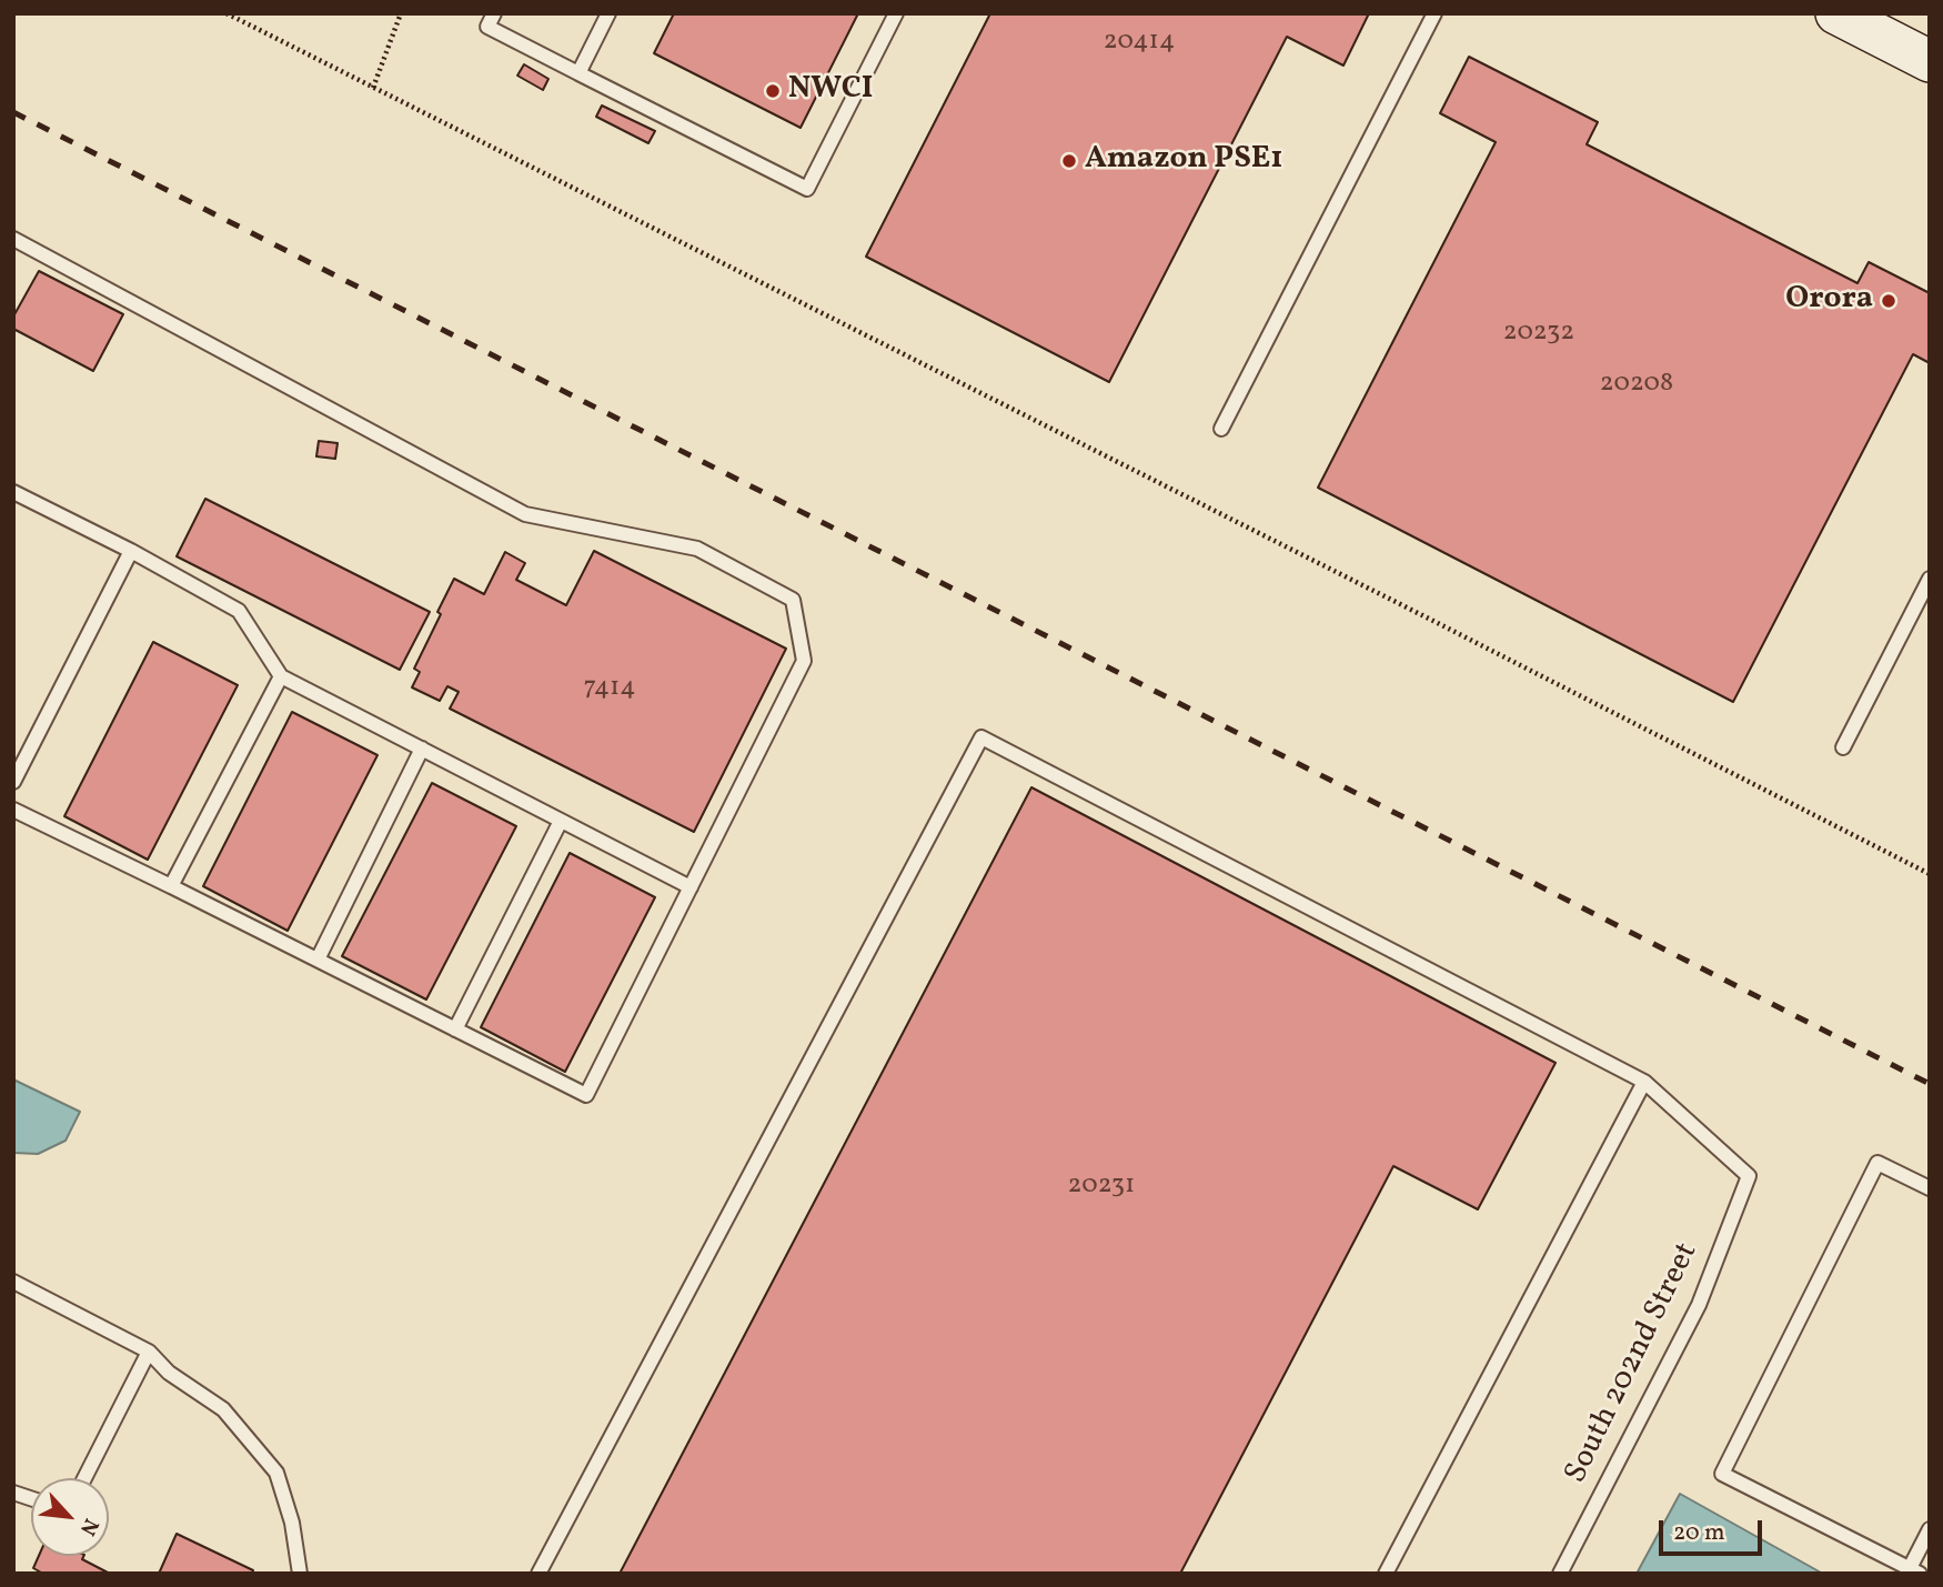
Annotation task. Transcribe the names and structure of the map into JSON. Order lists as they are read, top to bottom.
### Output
{
  "streets": {
    "lane": ["South 202nd Street"]
  },
  "places": ["NWCI", "Amazon PSE1", "Orora"],
  "house_numbers": [
    "20414",
    "20232",
    "20208",
    "7414",
    "20231"
  ],
  "scale_bar": "20 m",
  "north": "bottom right"
}
